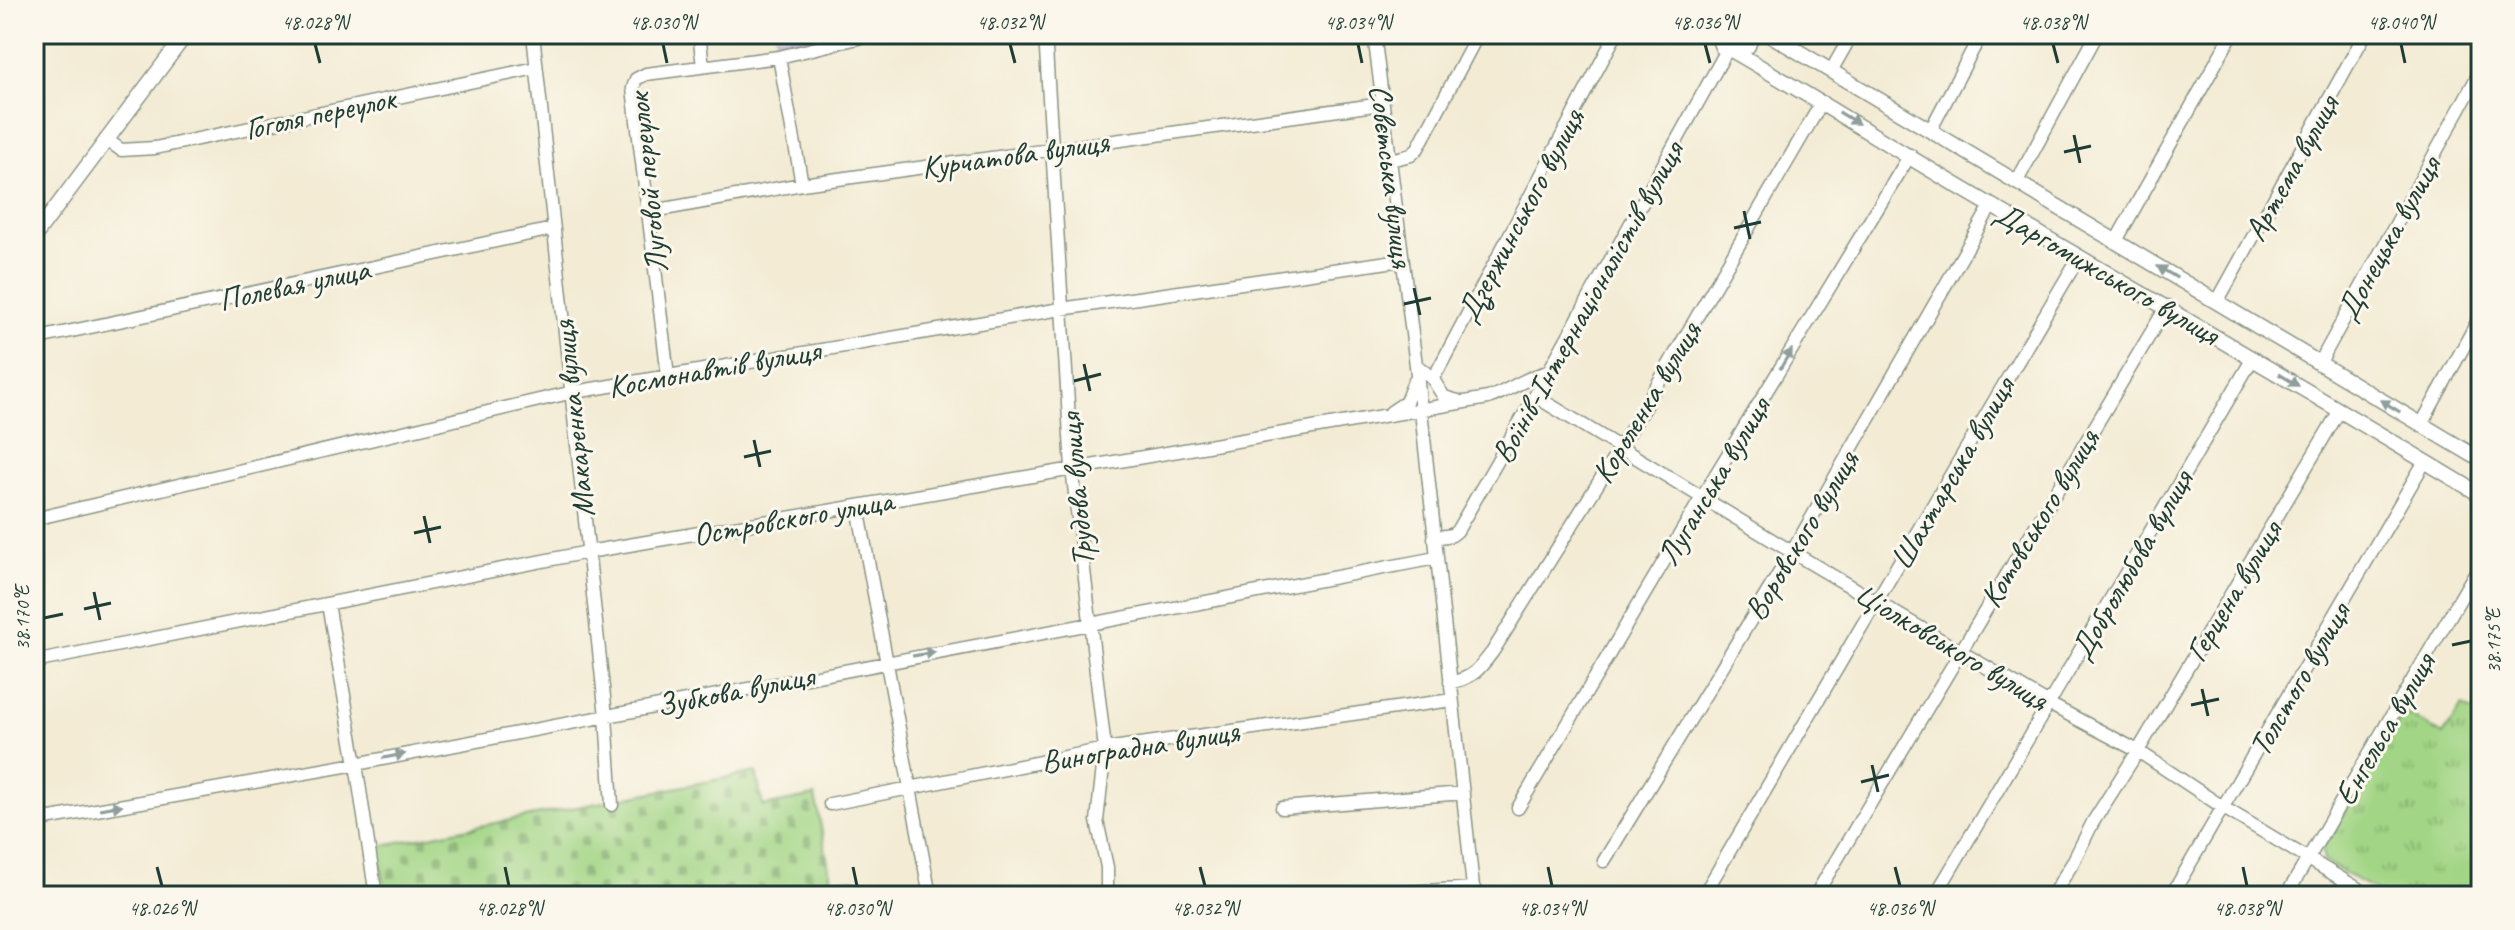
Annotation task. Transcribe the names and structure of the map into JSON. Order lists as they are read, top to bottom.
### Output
{
  "streets": {
    "street": [
      "Гоголя переулок",
      "Курчатова вулиця",
      "Артема вулиця",
      "Совєтська вулиця",
      "Луговой переулок",
      "Дзержинського вулиця",
      "Донецька вулиця",
      "Даргомижського вулиця",
      "Полевая улица",
      "Воїнів-Інтернаціоналістів вулиця",
      "Космонавтів вулиця",
      "Короленка вулиця",
      "Макаренка вулиця",
      "Шахтарська вулиця",
      "Луганська вулиця",
      "Трудова вулиця",
      "Островского улица",
      "Котовського вулиця",
      "Воровского вулиця",
      "Добролюбова вулиця",
      "Герцена вулиця",
      "Ціолковського вулиця",
      "Толстого вулиця",
      "Зубкова вулиця",
      "Енгельса вулиця",
      "Виноградна вулиця"
    ]
  },
  "crossings": [
    ["Гоголя переулок", "Макаренка вулиця"],
    ["Курчатова вулиця", "Совєтська вулиця"],
    ["Курчатова вулиця", "Луговой переулок"],
    ["Курчатова вулиця", "Трудова вулиця"],
    ["Артема вулиця", "Даргомижського вулиця"],
    ["Совєтська вулиця", "Воїнів-Інтернаціоналістів вулиця"],
    ["Совєтська вулиця", "Космонавтів вулиця"],
    ["Совєтська вулиця", "Короленка вулиця"],
    ["Совєтська вулиця", "Островского улица"],
    ["Совєтська вулиця", "Зубкова вулиця"],
    ["Совєтська вулиця", "Виноградна вулиця"],
    ["Луговой переулок", "Космонавтів вулиця"],
    ["Донецька вулиця", "Даргомижського вулиця"],
    ["Даргомижського вулиця", "Воїнів-Інтернаціоналістів вулиця"],
    ["Даргомижського вулиця", "Короленка вулиця"],
    ["Даргомижського вулиця", "Шахтарська вулиця"],
    ["Даргомижського вулиця", "Луганська вулиця"],
    ["Даргомижського вулиця", "Котовського вулиця"],
    ["Даргомижського вулиця", "Воровского вулиця"],
    ["Даргомижського вулиця", "Добролюбова вулиця"],
    ["Даргомижського вулиця", "Герцена вулиця"],
    ["Даргомижського вулиця", "Толстого вулиця"],
    ["Полевая улица", "Макаренка вулиця"],
    ["Воїнів-Інтернаціоналістів вулиця", "Островского улица"],
    ["Воїнів-Інтернаціоналістів вулиця", "Ціолковського вулиця"],
    ["Космонавтів вулиця", "Макаренка вулиця"],
    ["Космонавтів вулиця", "Трудова вулиця"],
    ["Короленка вулиця", "Ціолковського вулиця"],
    ["Макаренка вулиця", "Островского улица"],
    ["Макаренка вулиця", "Зубкова вулиця"],
    ["Шахтарська вулиця", "Ціолковського вулиця"],
    ["Луганська вулиця", "Ціолковського вулиця"],
    ["Трудова вулиця", "Островского улица"],
    ["Трудова вулиця", "Зубкова вулиця"],
    ["Трудова вулиця", "Виноградна вулиця"],
    ["Котовського вулиця", "Ціолковського вулиця"],
    ["Воровского вулиця", "Ціолковського вулиця"],
    ["Добролюбова вулиця", "Ціолковського вулиця"],
    ["Герцена вулиця", "Ціолковського вулиця"],
    ["Ціолковського вулиця", "Толстого вулиця"],
    ["Ціолковського вулиця", "Енгельса вулиця"]
  ],
  "one_way": ["Луганська вулиця", "Зубкова вулиця"],
  "coordinates": [
    "48.028°N",
    "48.030°N",
    "48.032°N",
    "48.034°N",
    "48.036°N",
    "48.038°N",
    "48.040°N",
    "38.170°E",
    "38.175°E",
    "48.026°N"
  ]
}
